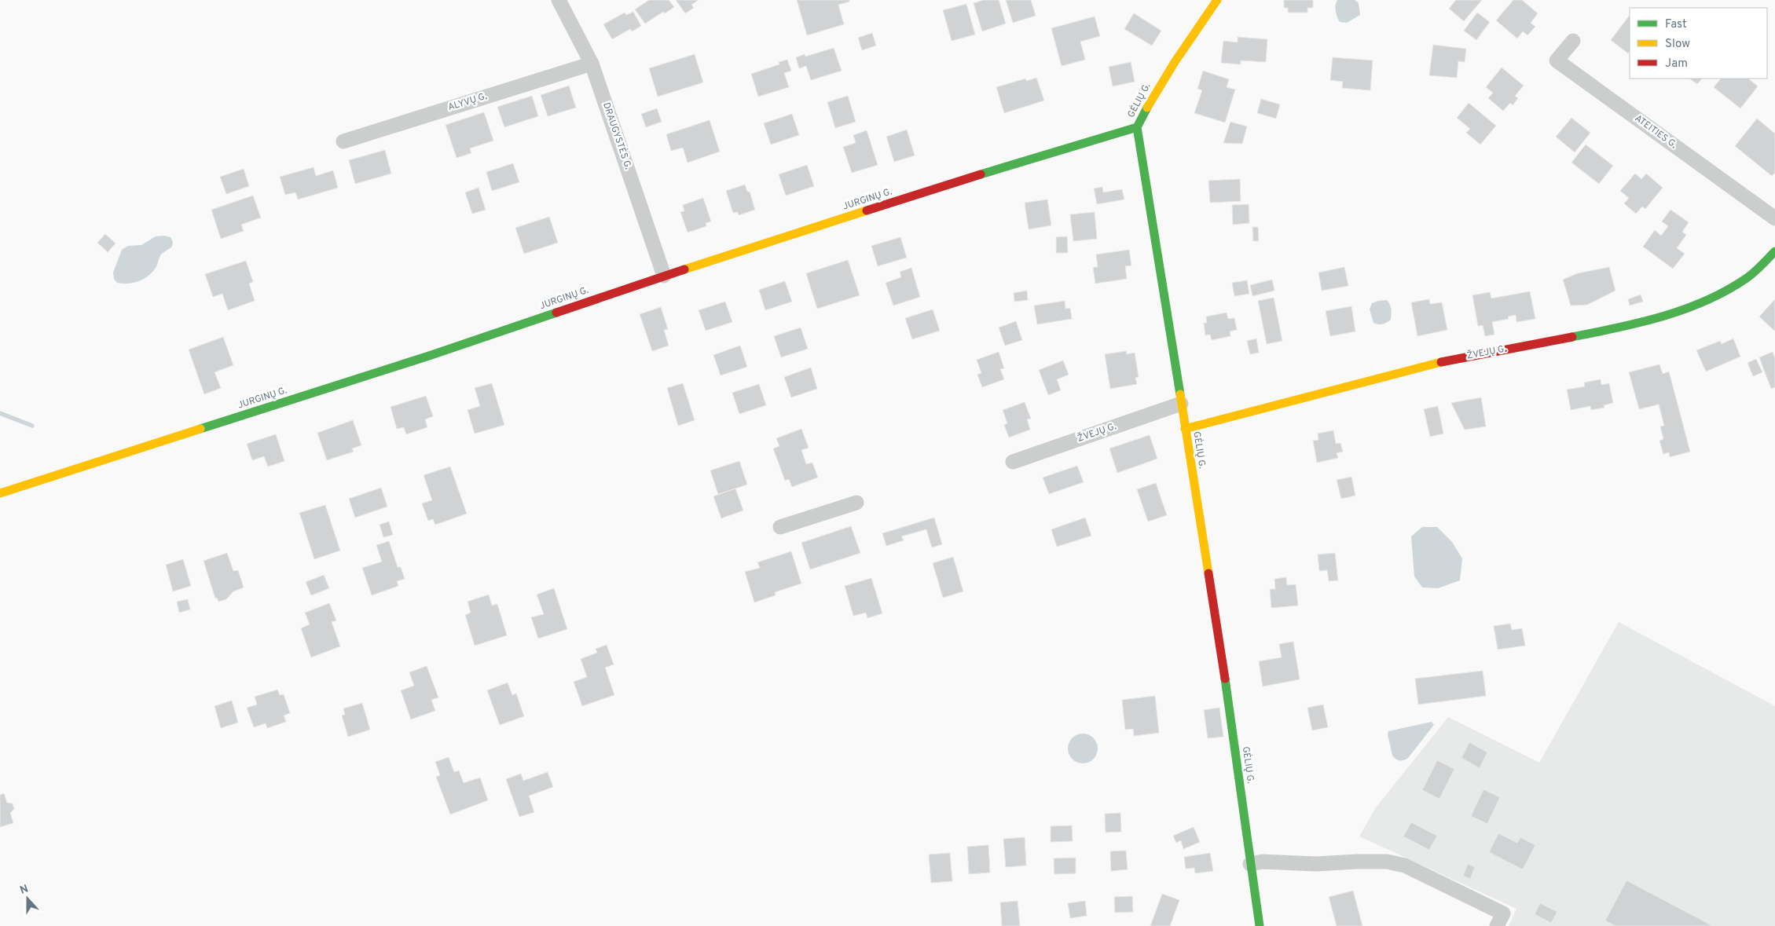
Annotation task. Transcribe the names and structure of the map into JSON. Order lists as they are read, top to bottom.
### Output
{
  "streets": {
    "street": [
      "GĖLIŲ G.",
      "ALYVŲ G.",
      "ATEITIES G.",
      "DRAUGYSTĖS G.",
      "JURGINŲ G.",
      "ŽVEJŲ G."
    ]
  },
  "crossings": [
    ["GĖLIŲ G.", "JURGINŲ G."],
    ["GĖLIŲ G.", "ŽVEJŲ G."],
    ["ALYVŲ G.", "DRAUGYSTĖS G."],
    ["DRAUGYSTĖS G.", "JURGINŲ G."]
  ],
  "legend": ["Fast", "Slow", "Jam"],
  "north": "top"
}
